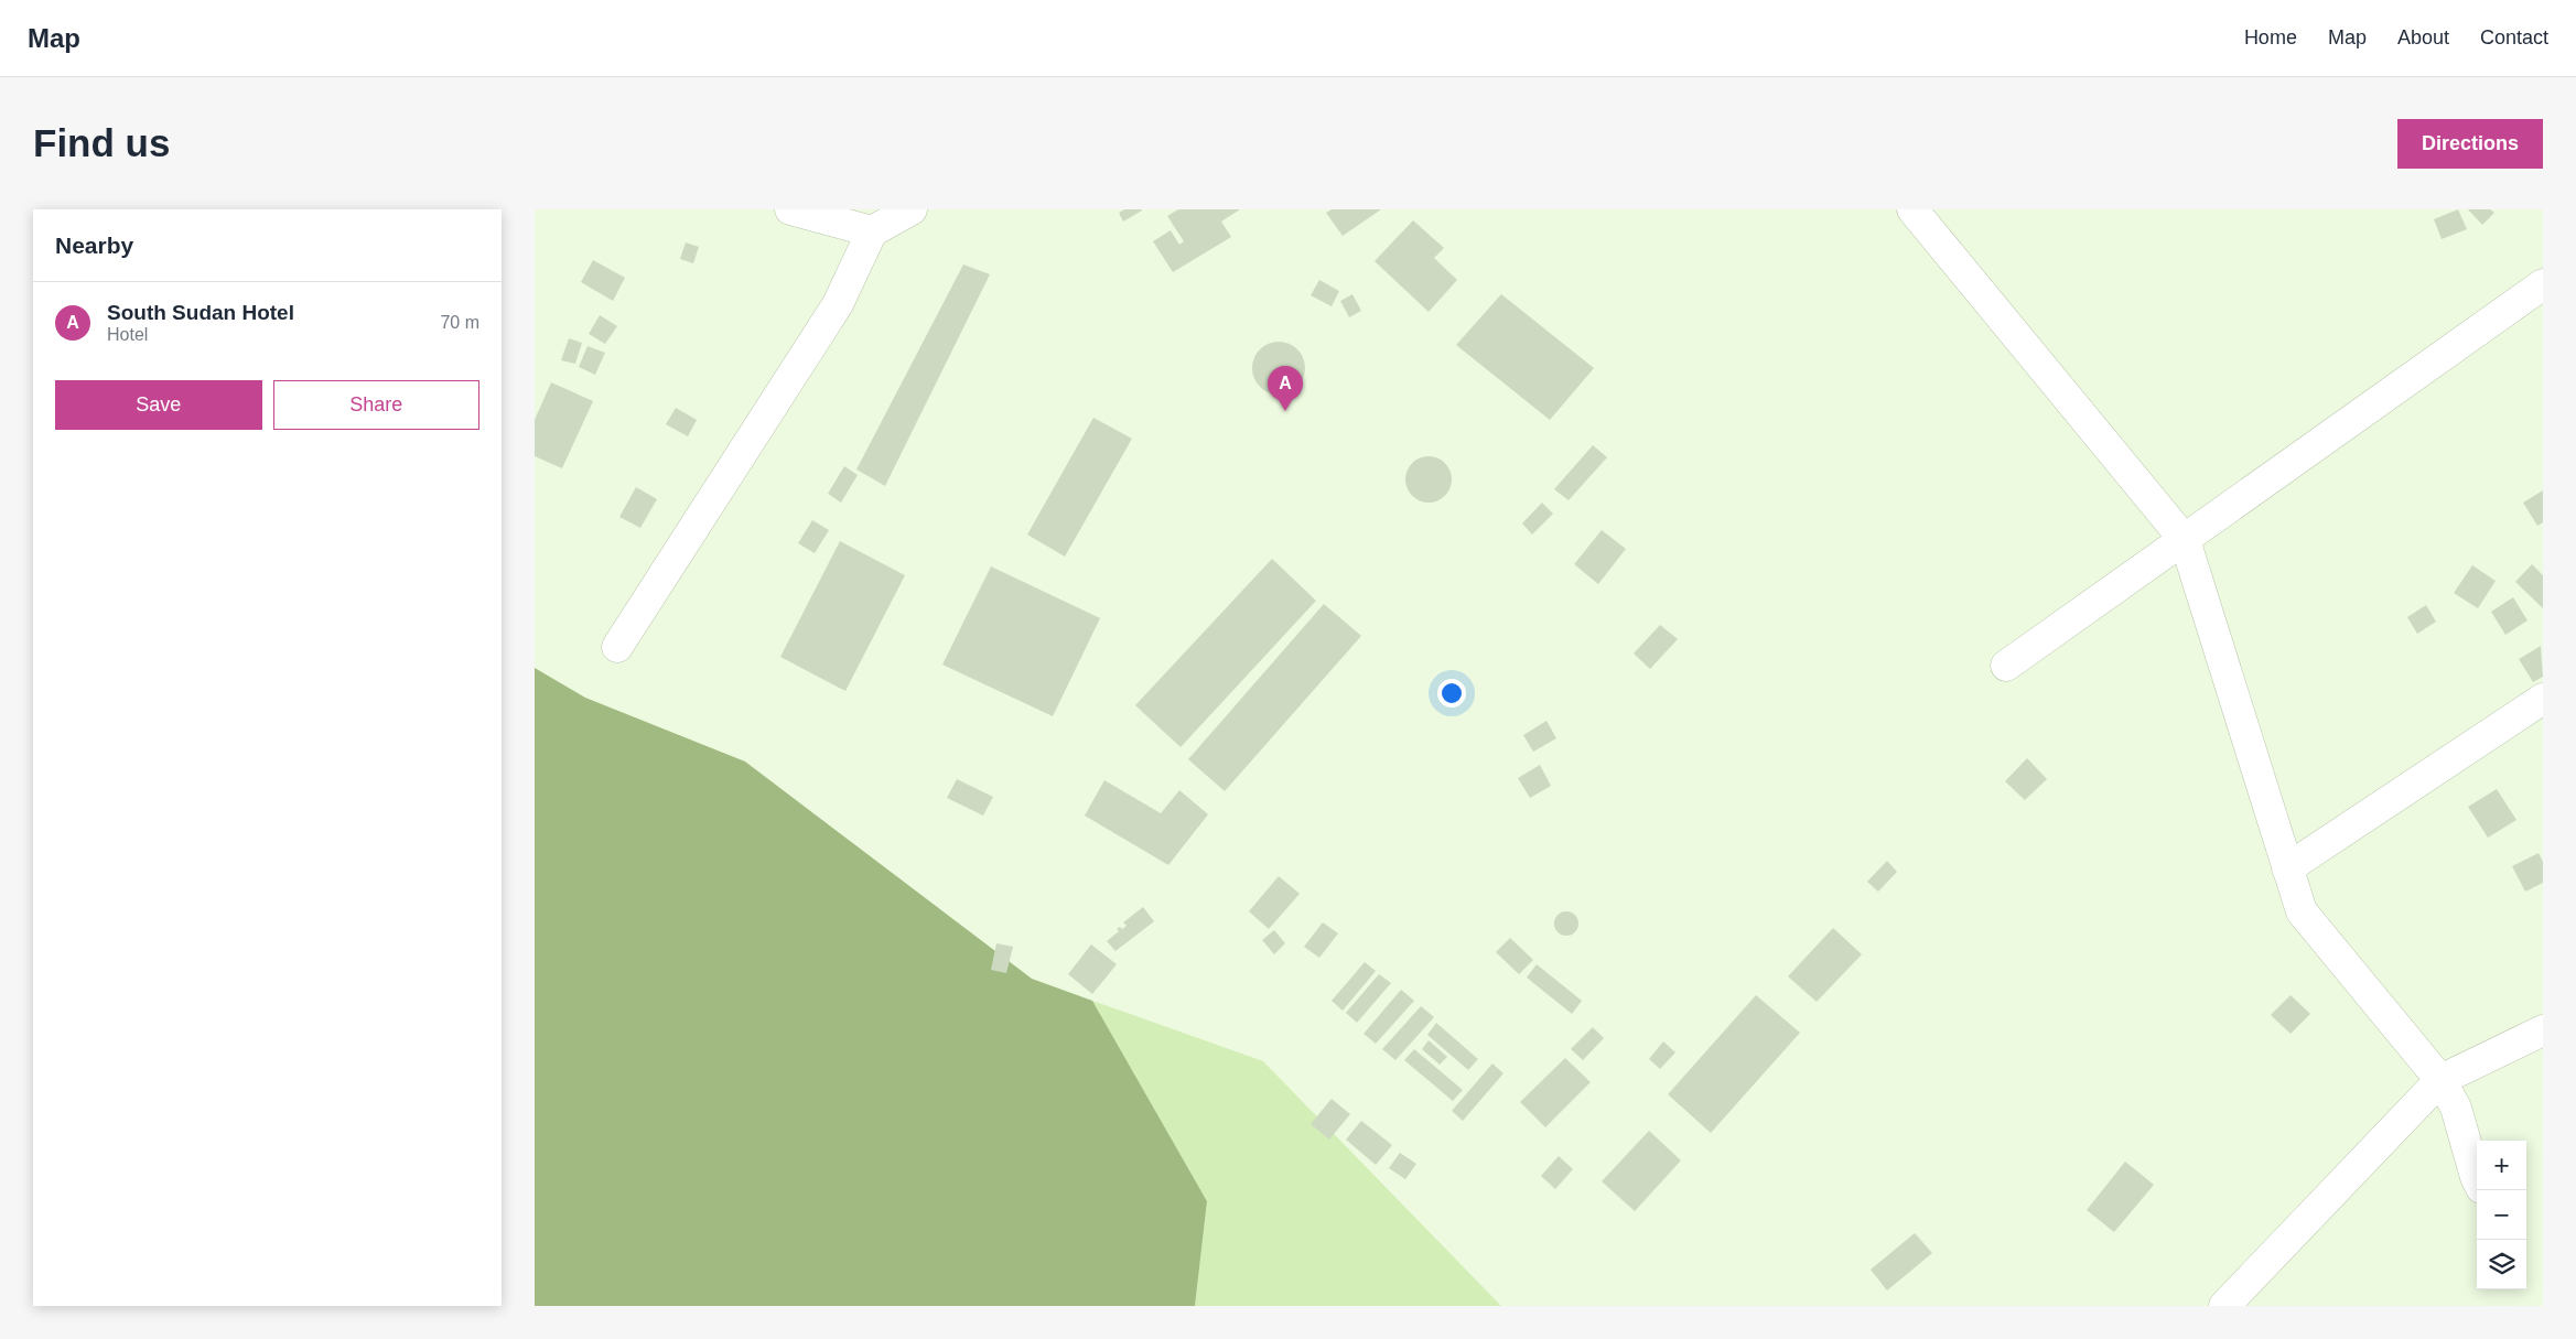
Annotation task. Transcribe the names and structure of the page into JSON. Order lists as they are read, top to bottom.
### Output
{
  "page": {
    "header": "Map",
    "nav": [
      "Home",
      "Map",
      "About",
      "Contact"
    ],
    "buttons": [
      "Directions",
      ["Save", "Share"]
    ],
    "title": "Find us",
    "heading": "Nearby",
    "list": [
      {
        "mark": "A",
        "name": "South Sudan Hotel",
        "note": "Hotel",
        "value": "70 m"
      }
    ],
    "pins": "A",
    "map_buttons": ["+", "−"]
  }
}
